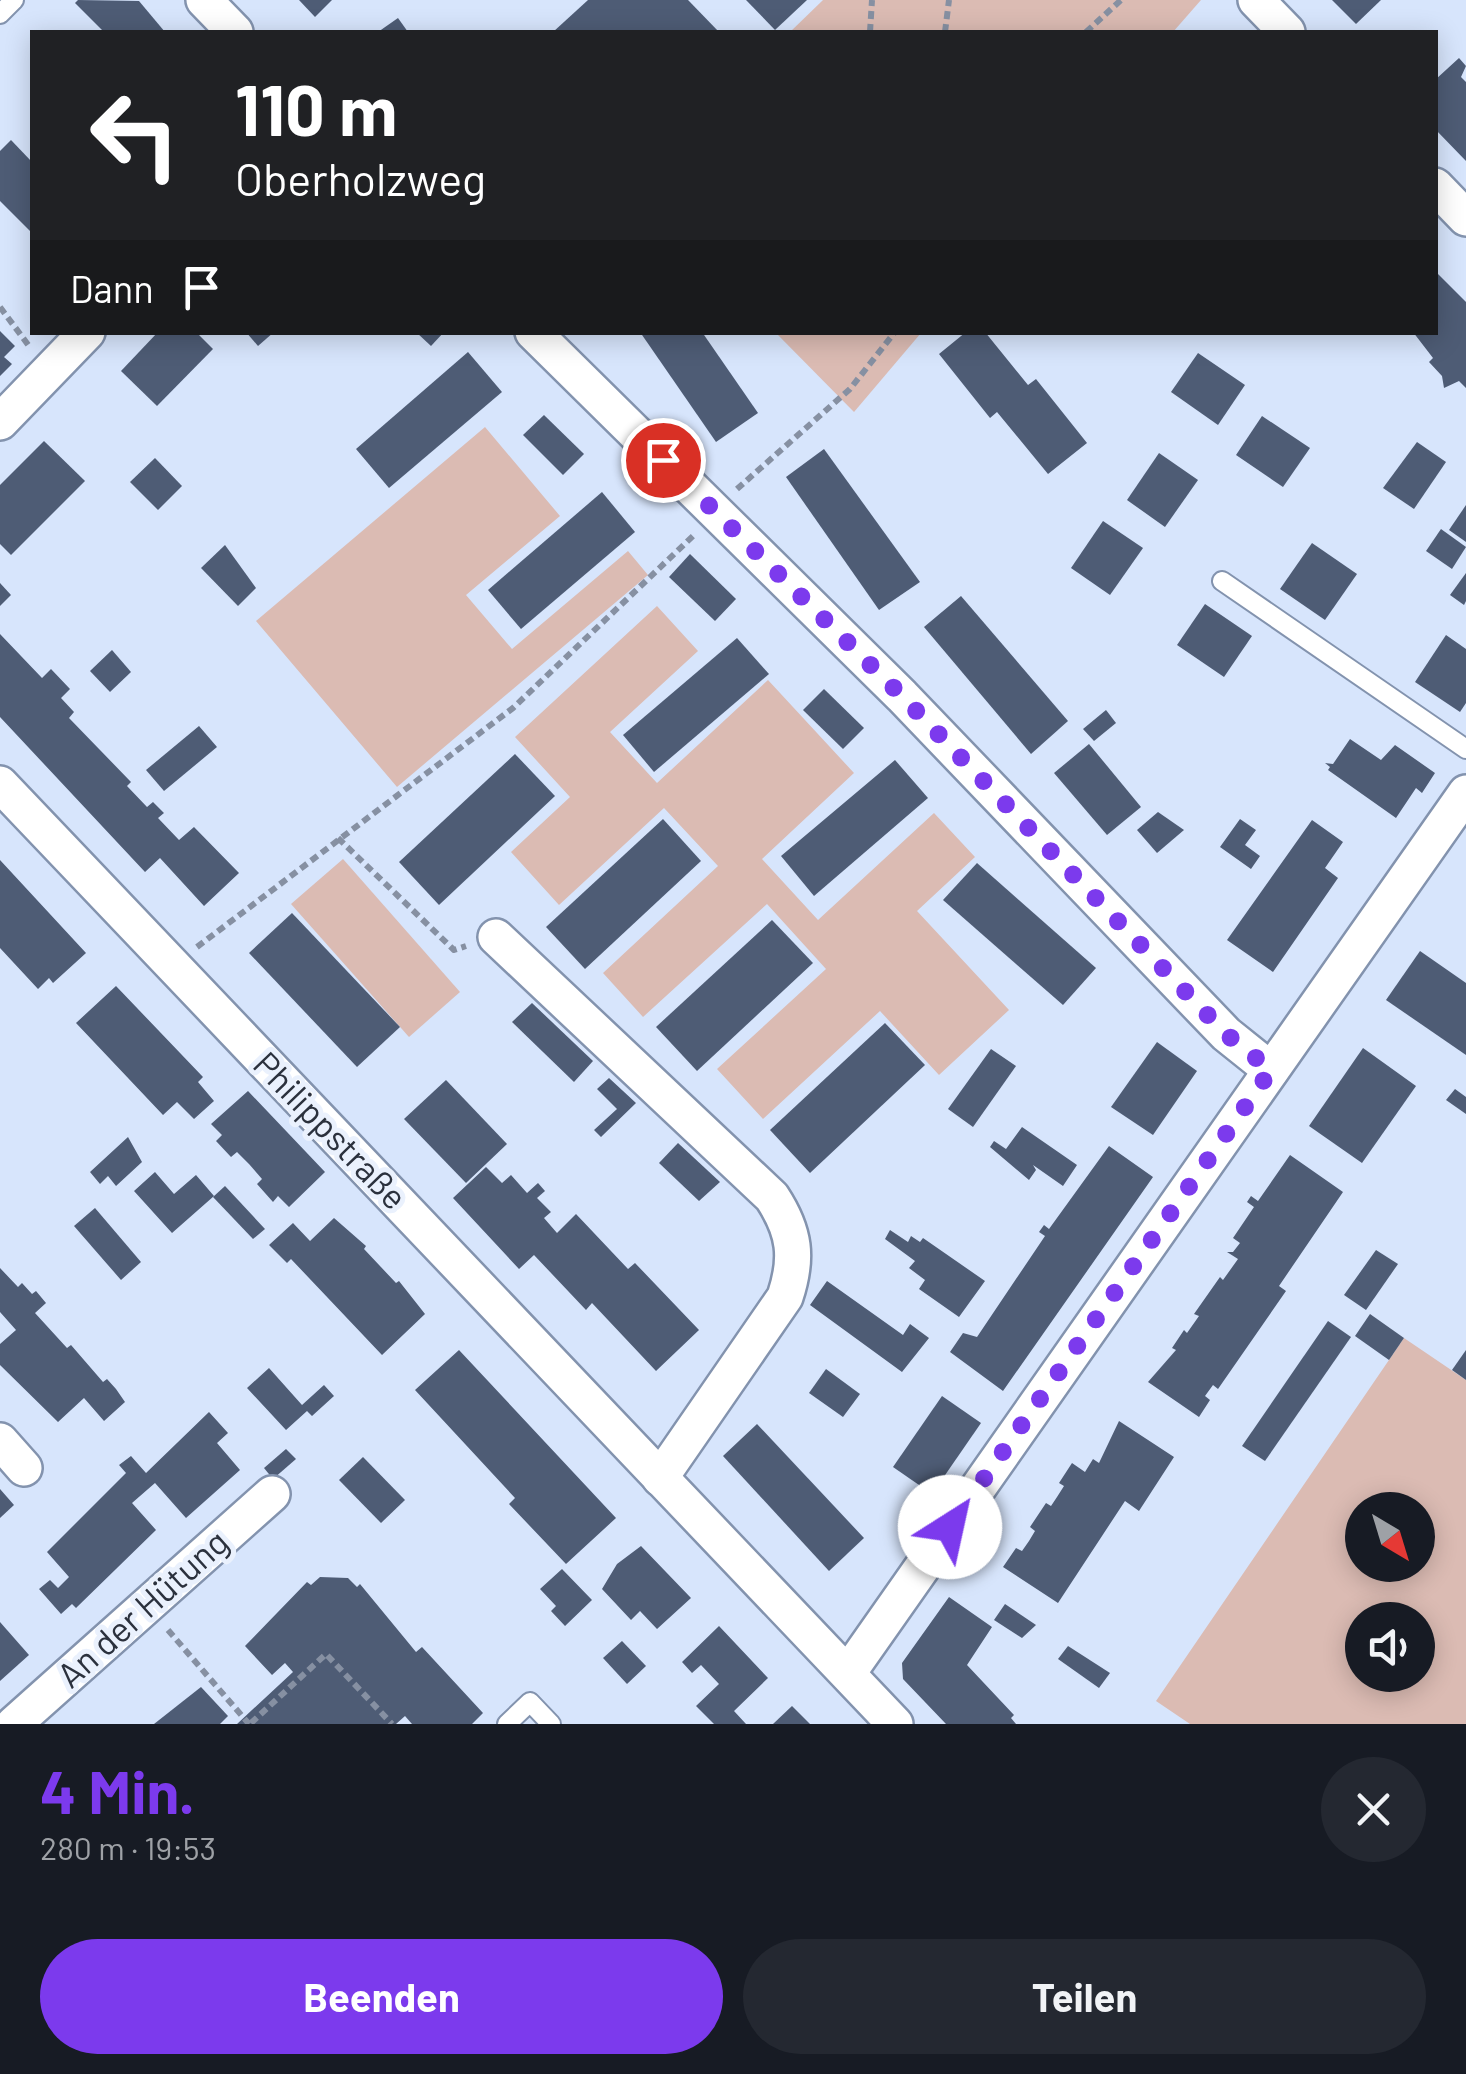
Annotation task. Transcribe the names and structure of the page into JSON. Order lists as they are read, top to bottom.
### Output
{
  "streets": {
    "street": ["Philippstraße", "An der Hütung"]
  },
  "north": "bottom right",
  "page": {
    "turn": ["110 m", "Oberholzweg"],
    "then": "Dann",
    "heading": ["4 Min.", "280 m · 19:53"],
    "buttons": ["Beenden", "Teilen"]
  }
}
